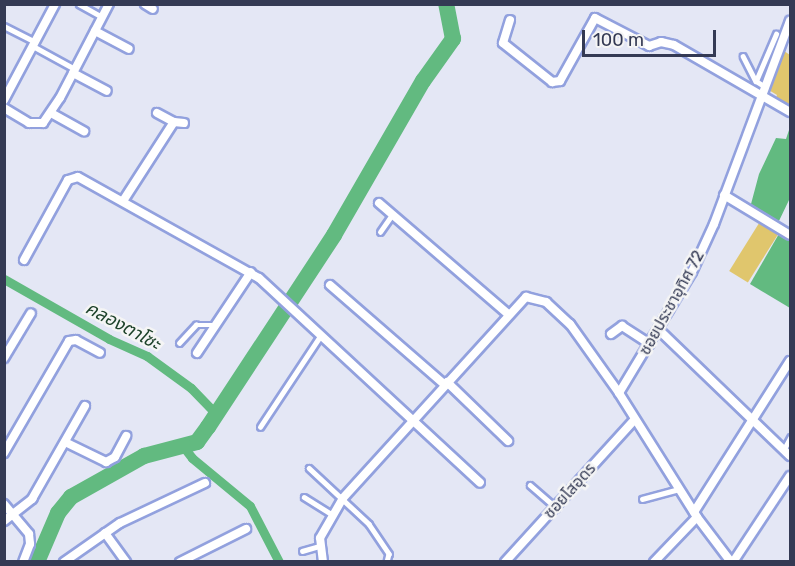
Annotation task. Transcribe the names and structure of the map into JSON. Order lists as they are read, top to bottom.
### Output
{
  "streets": {
    "street": ["ซอยประชาอุทิศ 72", "ซอยโสอุดร"]
  },
  "water": ["คลองตาโซะ"],
  "scale_bar": "100 m"
}
